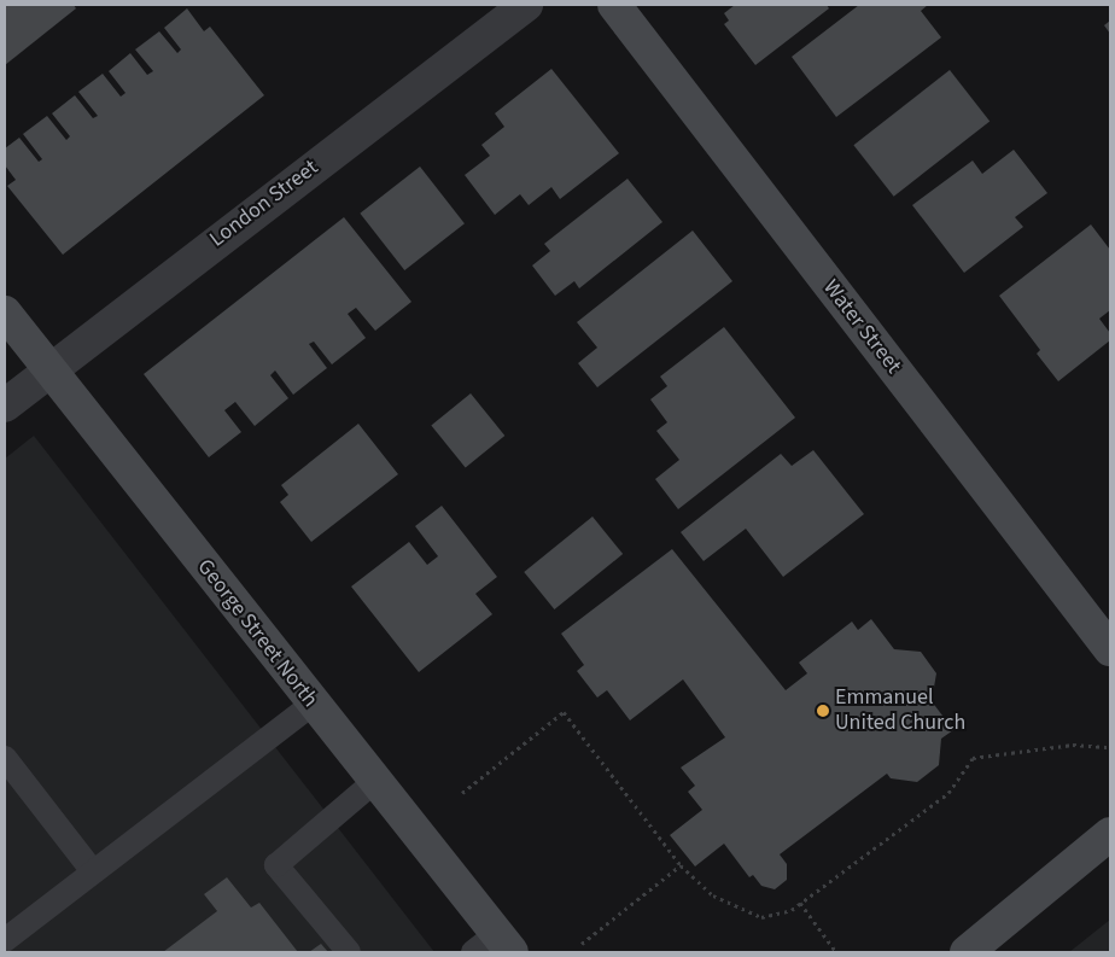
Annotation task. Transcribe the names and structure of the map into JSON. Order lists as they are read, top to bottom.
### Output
{
  "streets": {
    "main road": ["Water Street", "George Street North"],
    "street": ["London Street"]
  },
  "crossings": [
    ["London Street", "George Street North"]
  ],
  "places": ["Emmanuel United Church"]
}
